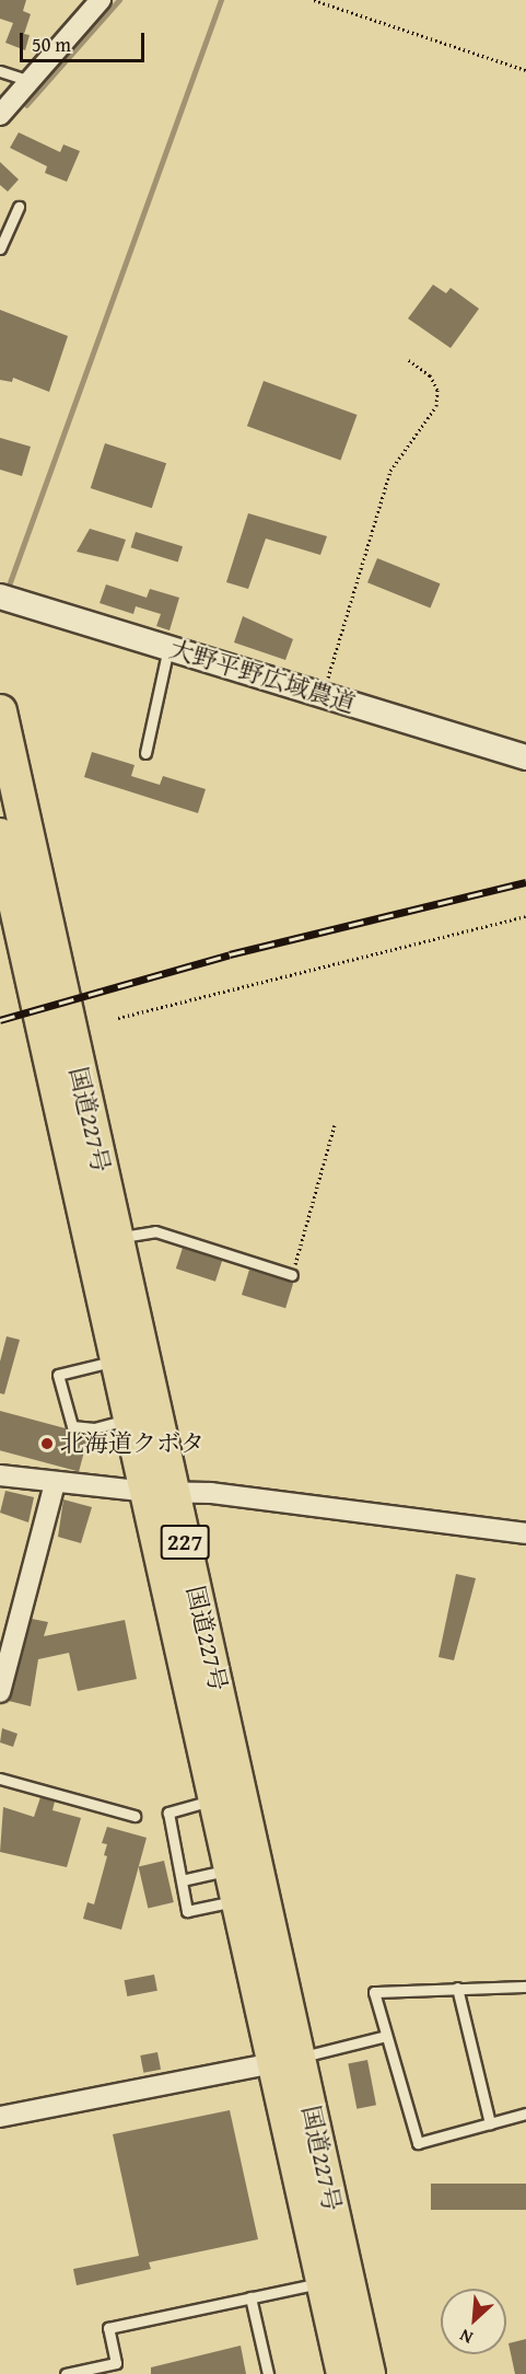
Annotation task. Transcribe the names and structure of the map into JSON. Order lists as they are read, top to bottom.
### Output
{
  "streets": {
    "highway": ["国道227号", "227"],
    "street": ["大野平野広域農道"]
  },
  "places": ["北海道クボタ"],
  "scale_bar": "50 m",
  "north": "bottom left"
}
